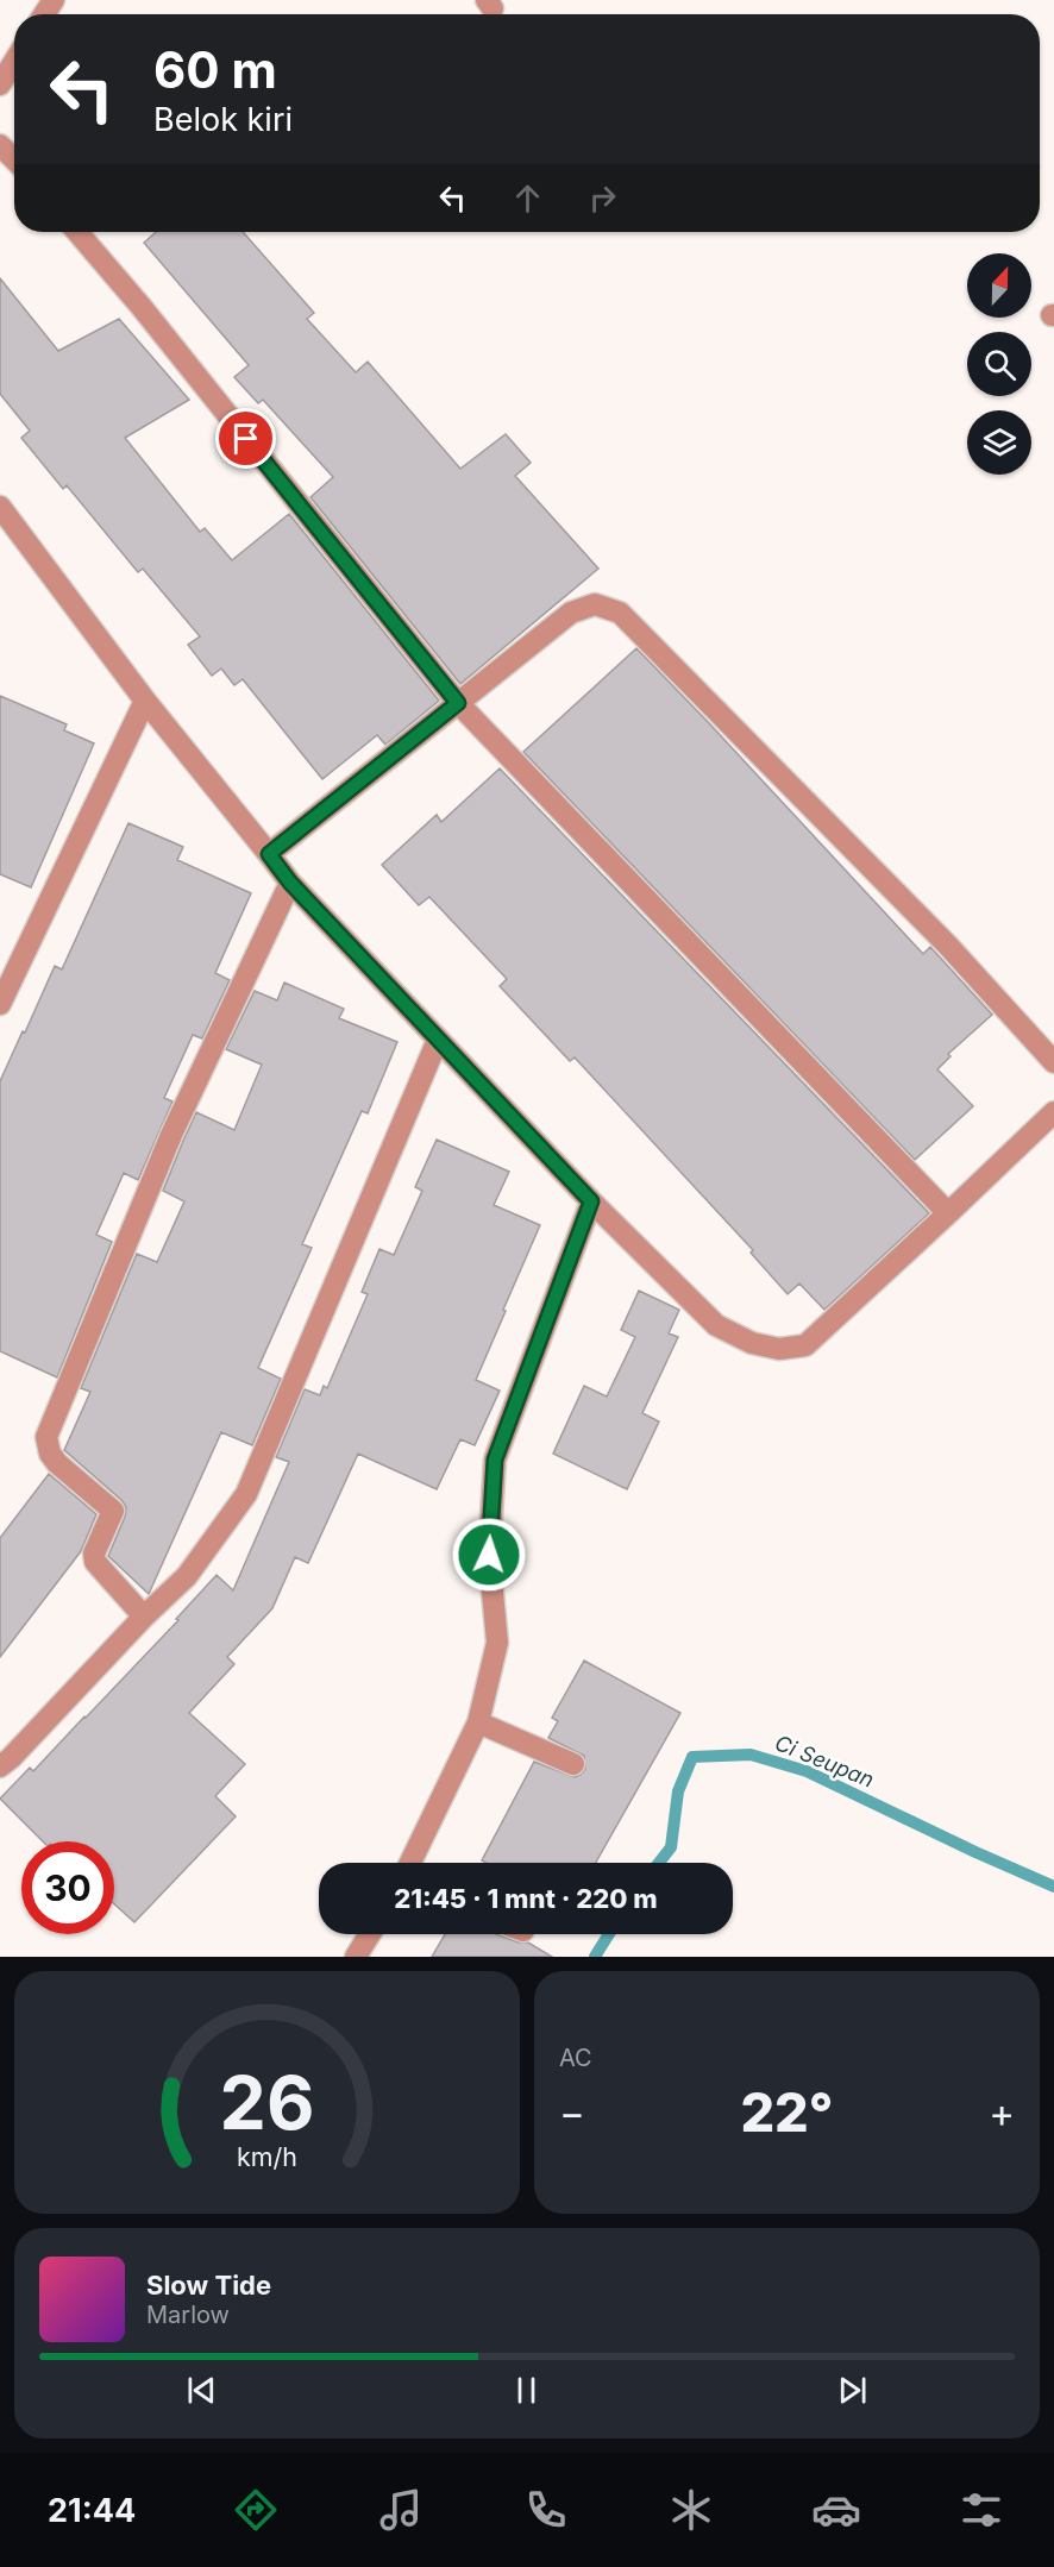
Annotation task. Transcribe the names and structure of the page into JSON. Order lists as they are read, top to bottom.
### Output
{
  "water": ["Ci Seupan"],
  "north": "top",
  "page": {
    "turn": ["60 m", "Belok kiri"],
    "limit": "30",
    "trip": "21:45 · 1 mnt · 220 m",
    "tile": "AC",
    "heat": ["−", "22°", "+"],
    "song": ["Slow Tide", "Marlow"],
    "tabs": "21:44",
    "gauge": ["26", "km/h"]
  }
}
